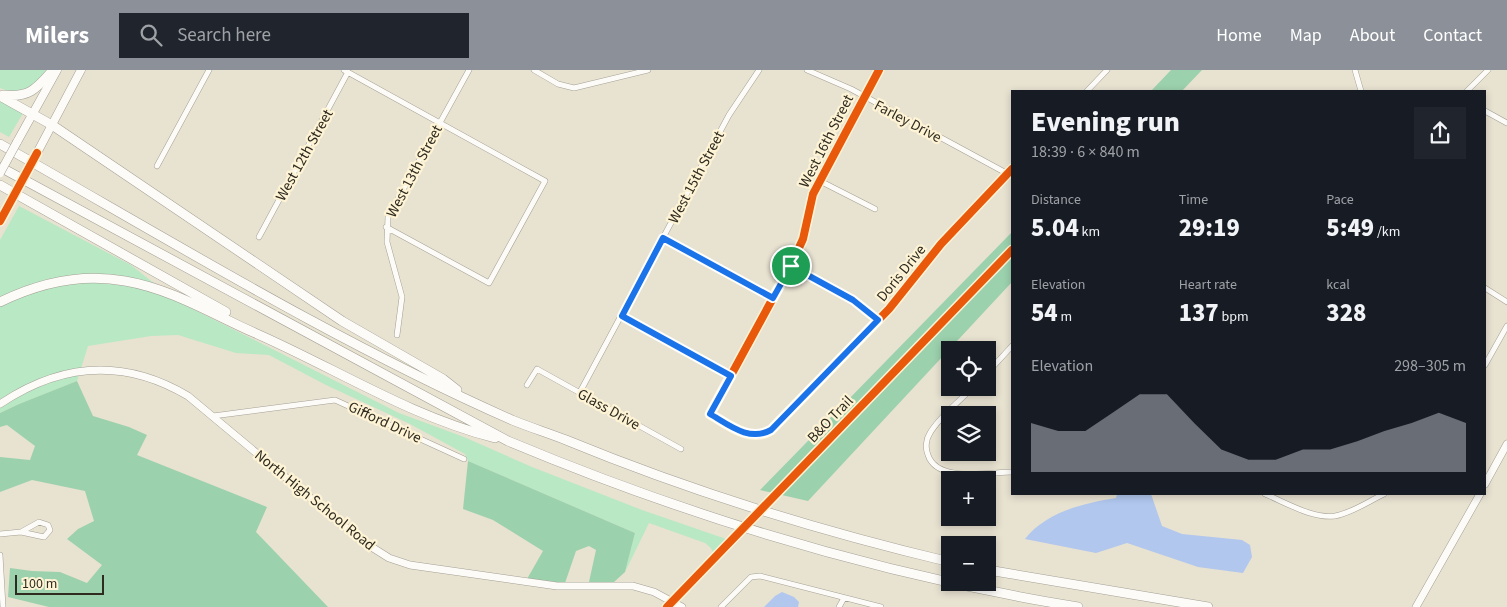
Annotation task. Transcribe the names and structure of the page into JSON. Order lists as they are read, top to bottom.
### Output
{
  "streets": {
    "street": [
      "Farley Drive",
      "West 16th Street",
      "West 12th Street",
      "West 13th Street",
      "West 15th Street",
      "Doris Drive",
      "Glass Drive",
      "Gifford Drive",
      "North High School Road"
    ],
    "cycle path": ["B&O Trail"]
  },
  "crossings": [
    ["Farley Drive", "West 16th Street"],
    ["Farley Drive", "Doris Drive"],
    ["West 16th Street", "Doris Drive"],
    ["West 15th Street", "Glass Drive"],
    ["Gifford Drive", "North High School Road"]
  ],
  "scale_bar": "100 m",
  "page": {
    "header": "Milers",
    "search": "Search here",
    "nav": [
      "Home",
      "Map",
      "About",
      "Contact"
    ],
    "heading": ["Evening run", "18:39 · 6 × 840 m"],
    "stats": [
      ["Distance", "5.04 km"],
      ["Time", "29:19"],
      ["Pace", "5:49 /km"],
      ["Elevation", "54 m"],
      ["Heart rate", "137 bpm"],
      ["kcal", "328"]
    ],
    "map_buttons": ["+", "−"],
    "chart": ["Elevation", "298–305 m"],
    "scale": "100 m"
  }
}
